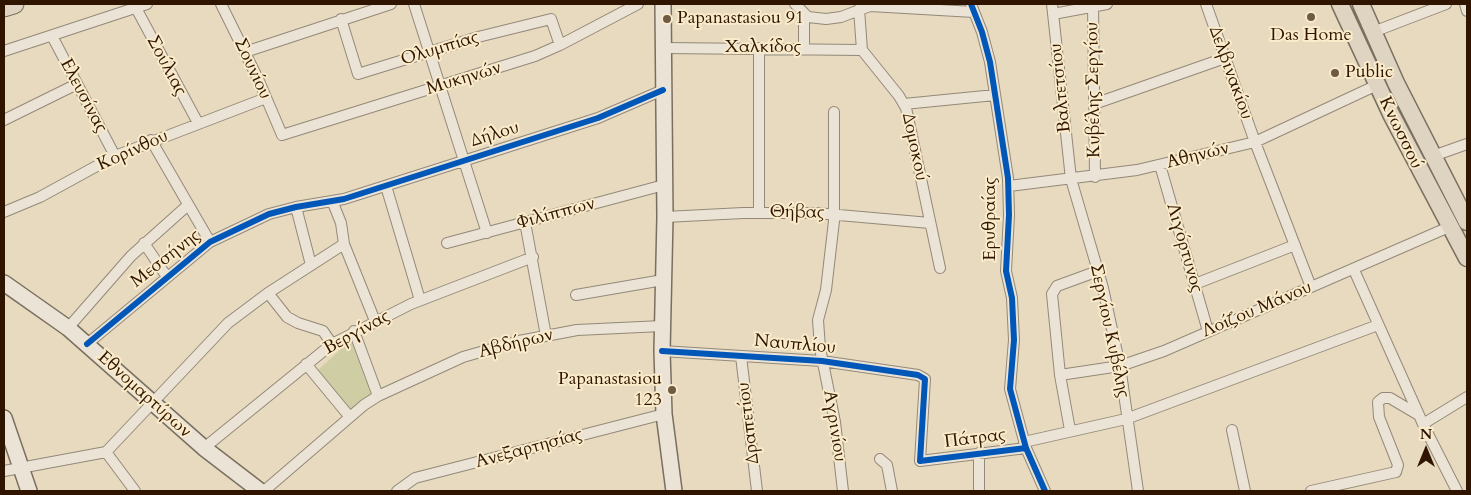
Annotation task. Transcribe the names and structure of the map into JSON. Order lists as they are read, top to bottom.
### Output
{
  "streets": {
    "main road": ["Κνωσσού", "Εθνομαρτύρων"],
    "street": [
      "Χαλκίδος",
      "Ολυμπίας",
      "Σούλιας",
      "Σουνίου",
      "Δελβινακίου",
      "Μυκηνών",
      "Βαλτετσίου",
      "Κυβέλης Σεργίου",
      "Ελευσίνας",
      "Δήλου",
      "Δομοκού",
      "Κορίνθου",
      "Αθηνών",
      "Θήβας",
      "Φιλίππων",
      "Ερυθραίας",
      "Λιγόρτυνος",
      "Μεσσήνης",
      "Λοίζου Μάνου",
      "Σεργίου Κυβέλης",
      "Βεργίνας",
      "Αβδήρων",
      "Ναυπλίου",
      "Δραπετίου",
      "Αγρινίου",
      "Πάτρας",
      "Ανεξαρτησίας"
    ]
  },
  "crossings": [
    ["Χαλκίδος", "Δομοκού"],
    ["Ολυμπίας", "Μυκηνών"],
    ["Σούλιας", "Κορίνθου"],
    ["Σουνίου", "Μυκηνών"],
    ["Σουνίου", "Κορίνθου"],
    ["Δελβινακίου", "Αθηνών"],
    ["Δελβινακίου", "Λοίζου Μάνου"],
    ["Βαλτετσίου", "Αθηνών"],
    ["Βαλτετσίου", "Σεργίου Κυβέλης"],
    ["Κυβέλης Σεργίου", "Αθηνών"],
    ["Ελευσίνας", "Κορίνθου"],
    ["Κνωσσού", "Αθηνών"],
    ["Κνωσσού", "Λοίζου Μάνου"],
    ["Δήλου", "Μεσσήνης"],
    ["Δομοκού", "Θήβας"],
    ["Αθηνών", "Ερυθραίας"],
    ["Αθηνών", "Λιγόρτυνος"],
    ["Αθηνών", "Σεργίου Κυβέλης"],
    ["Θήβας", "Αγρινίου"],
    ["Ερυθραίας", "Πάτρας"],
    ["Λιγόρτυνος", "Λοίζου Μάνου"],
    ["Μεσσήνης", "Εθνομαρτύρων"],
    ["Λοίζου Μάνου", "Σεργίου Κυβέλης"],
    ["Σεργίου Κυβέλης", "Πάτρας"],
    ["Βεργίνας", "Εθνομαρτύρων"],
    ["Ναυπλίου", "Δραπετίου"],
    ["Ναυπλίου", "Αγρινίου"],
    ["Ναυπλίου", "Πάτρας"]
  ],
  "places": [
    "Das Home",
    "Papanastasiou 91",
    "Public",
    "Papanastasiou 123"
  ],
  "north": "top"
}
